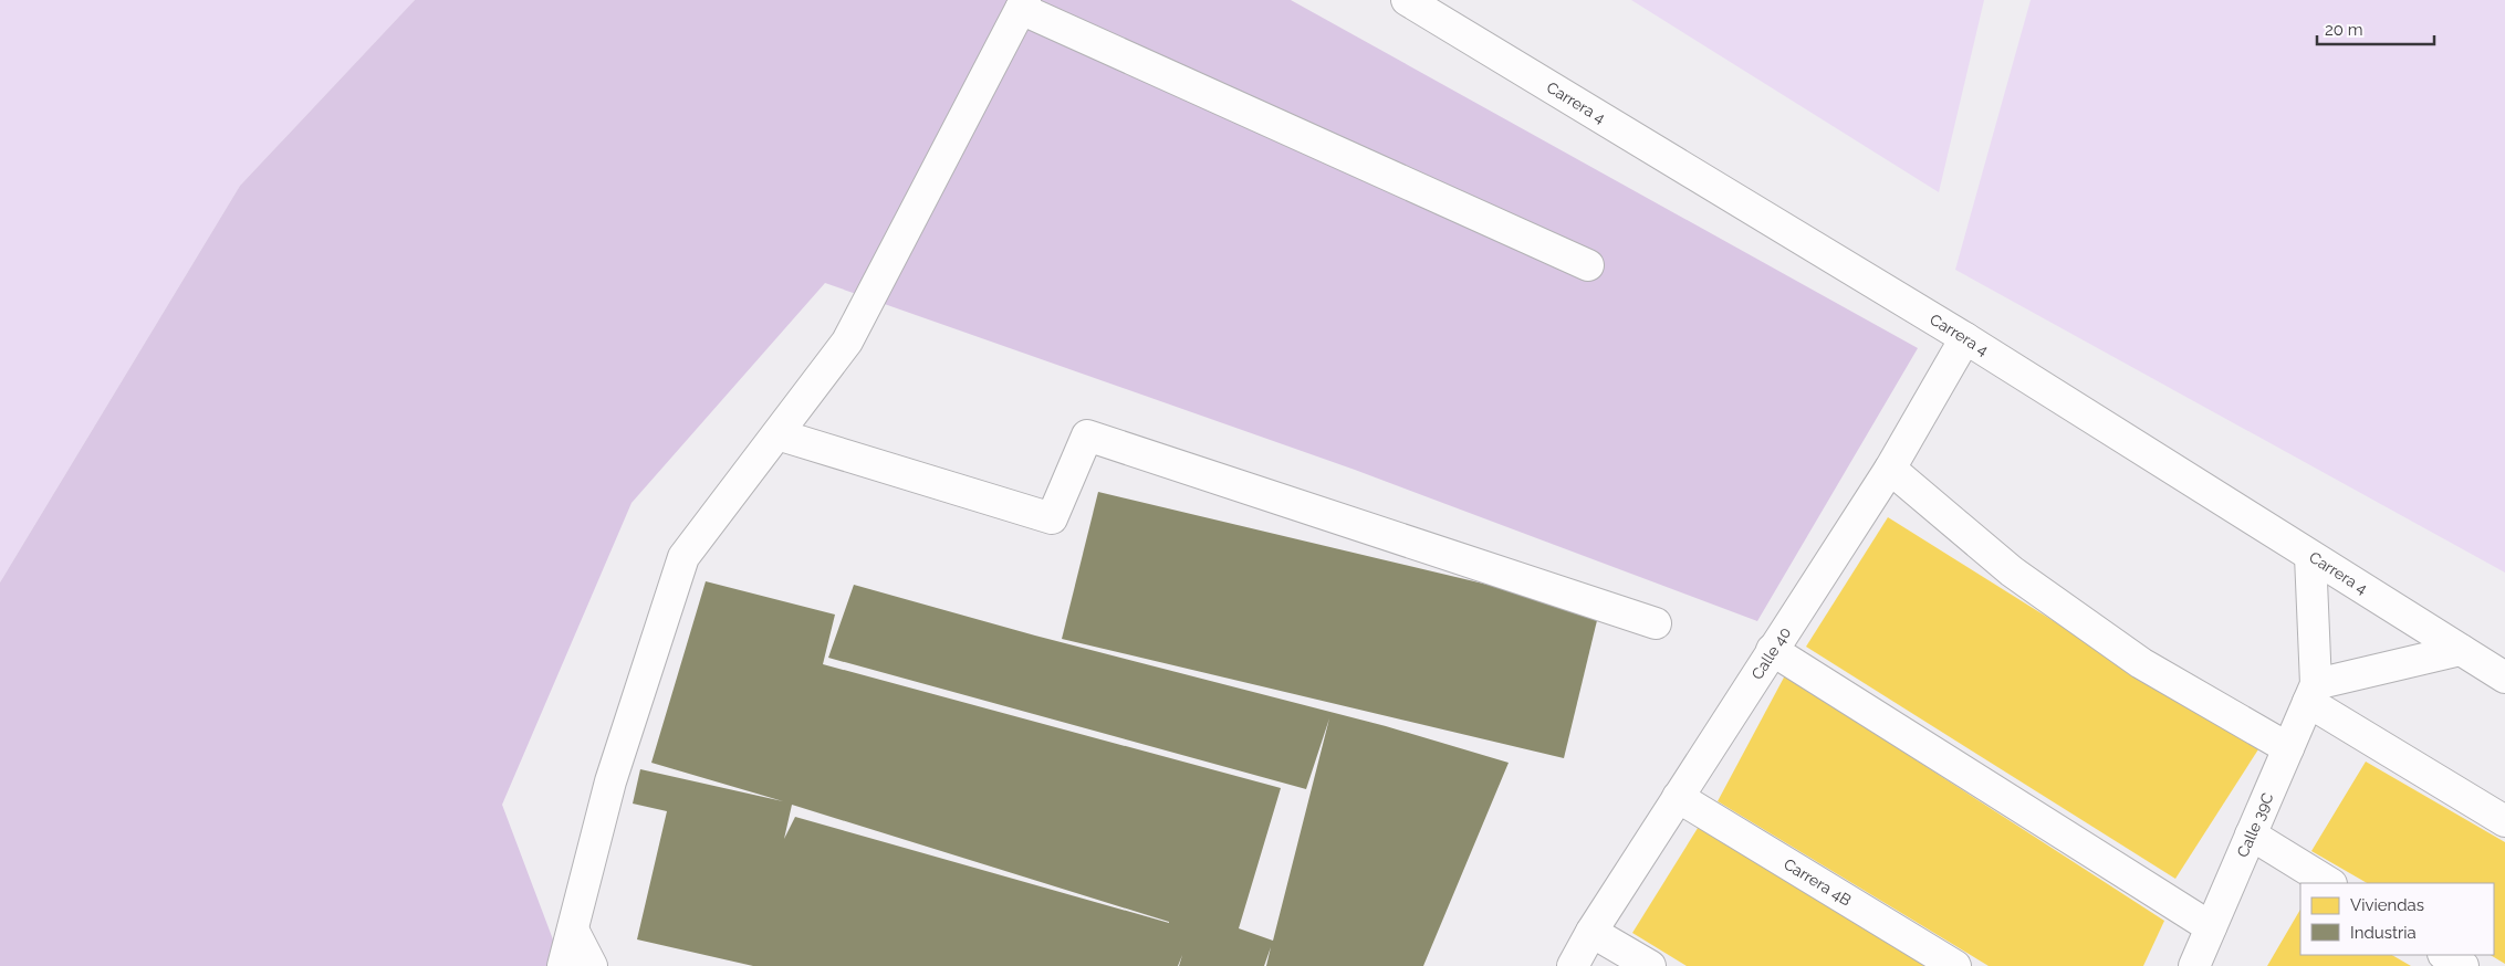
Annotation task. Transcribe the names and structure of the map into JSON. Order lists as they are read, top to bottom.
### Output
{
  "streets": {
    "street": [
      "Carrera 4",
      "Calle 40",
      "Calle 39C",
      "Carrera 4B"
    ]
  },
  "crossings": [
    ["Carrera 4", "Calle 40"],
    ["Carrera 4", "Calle 39C"],
    ["Calle 40", "Carrera 4B"]
  ],
  "legend": ["Viviendas", "Industria"],
  "scale_bar": "20 m"
}
